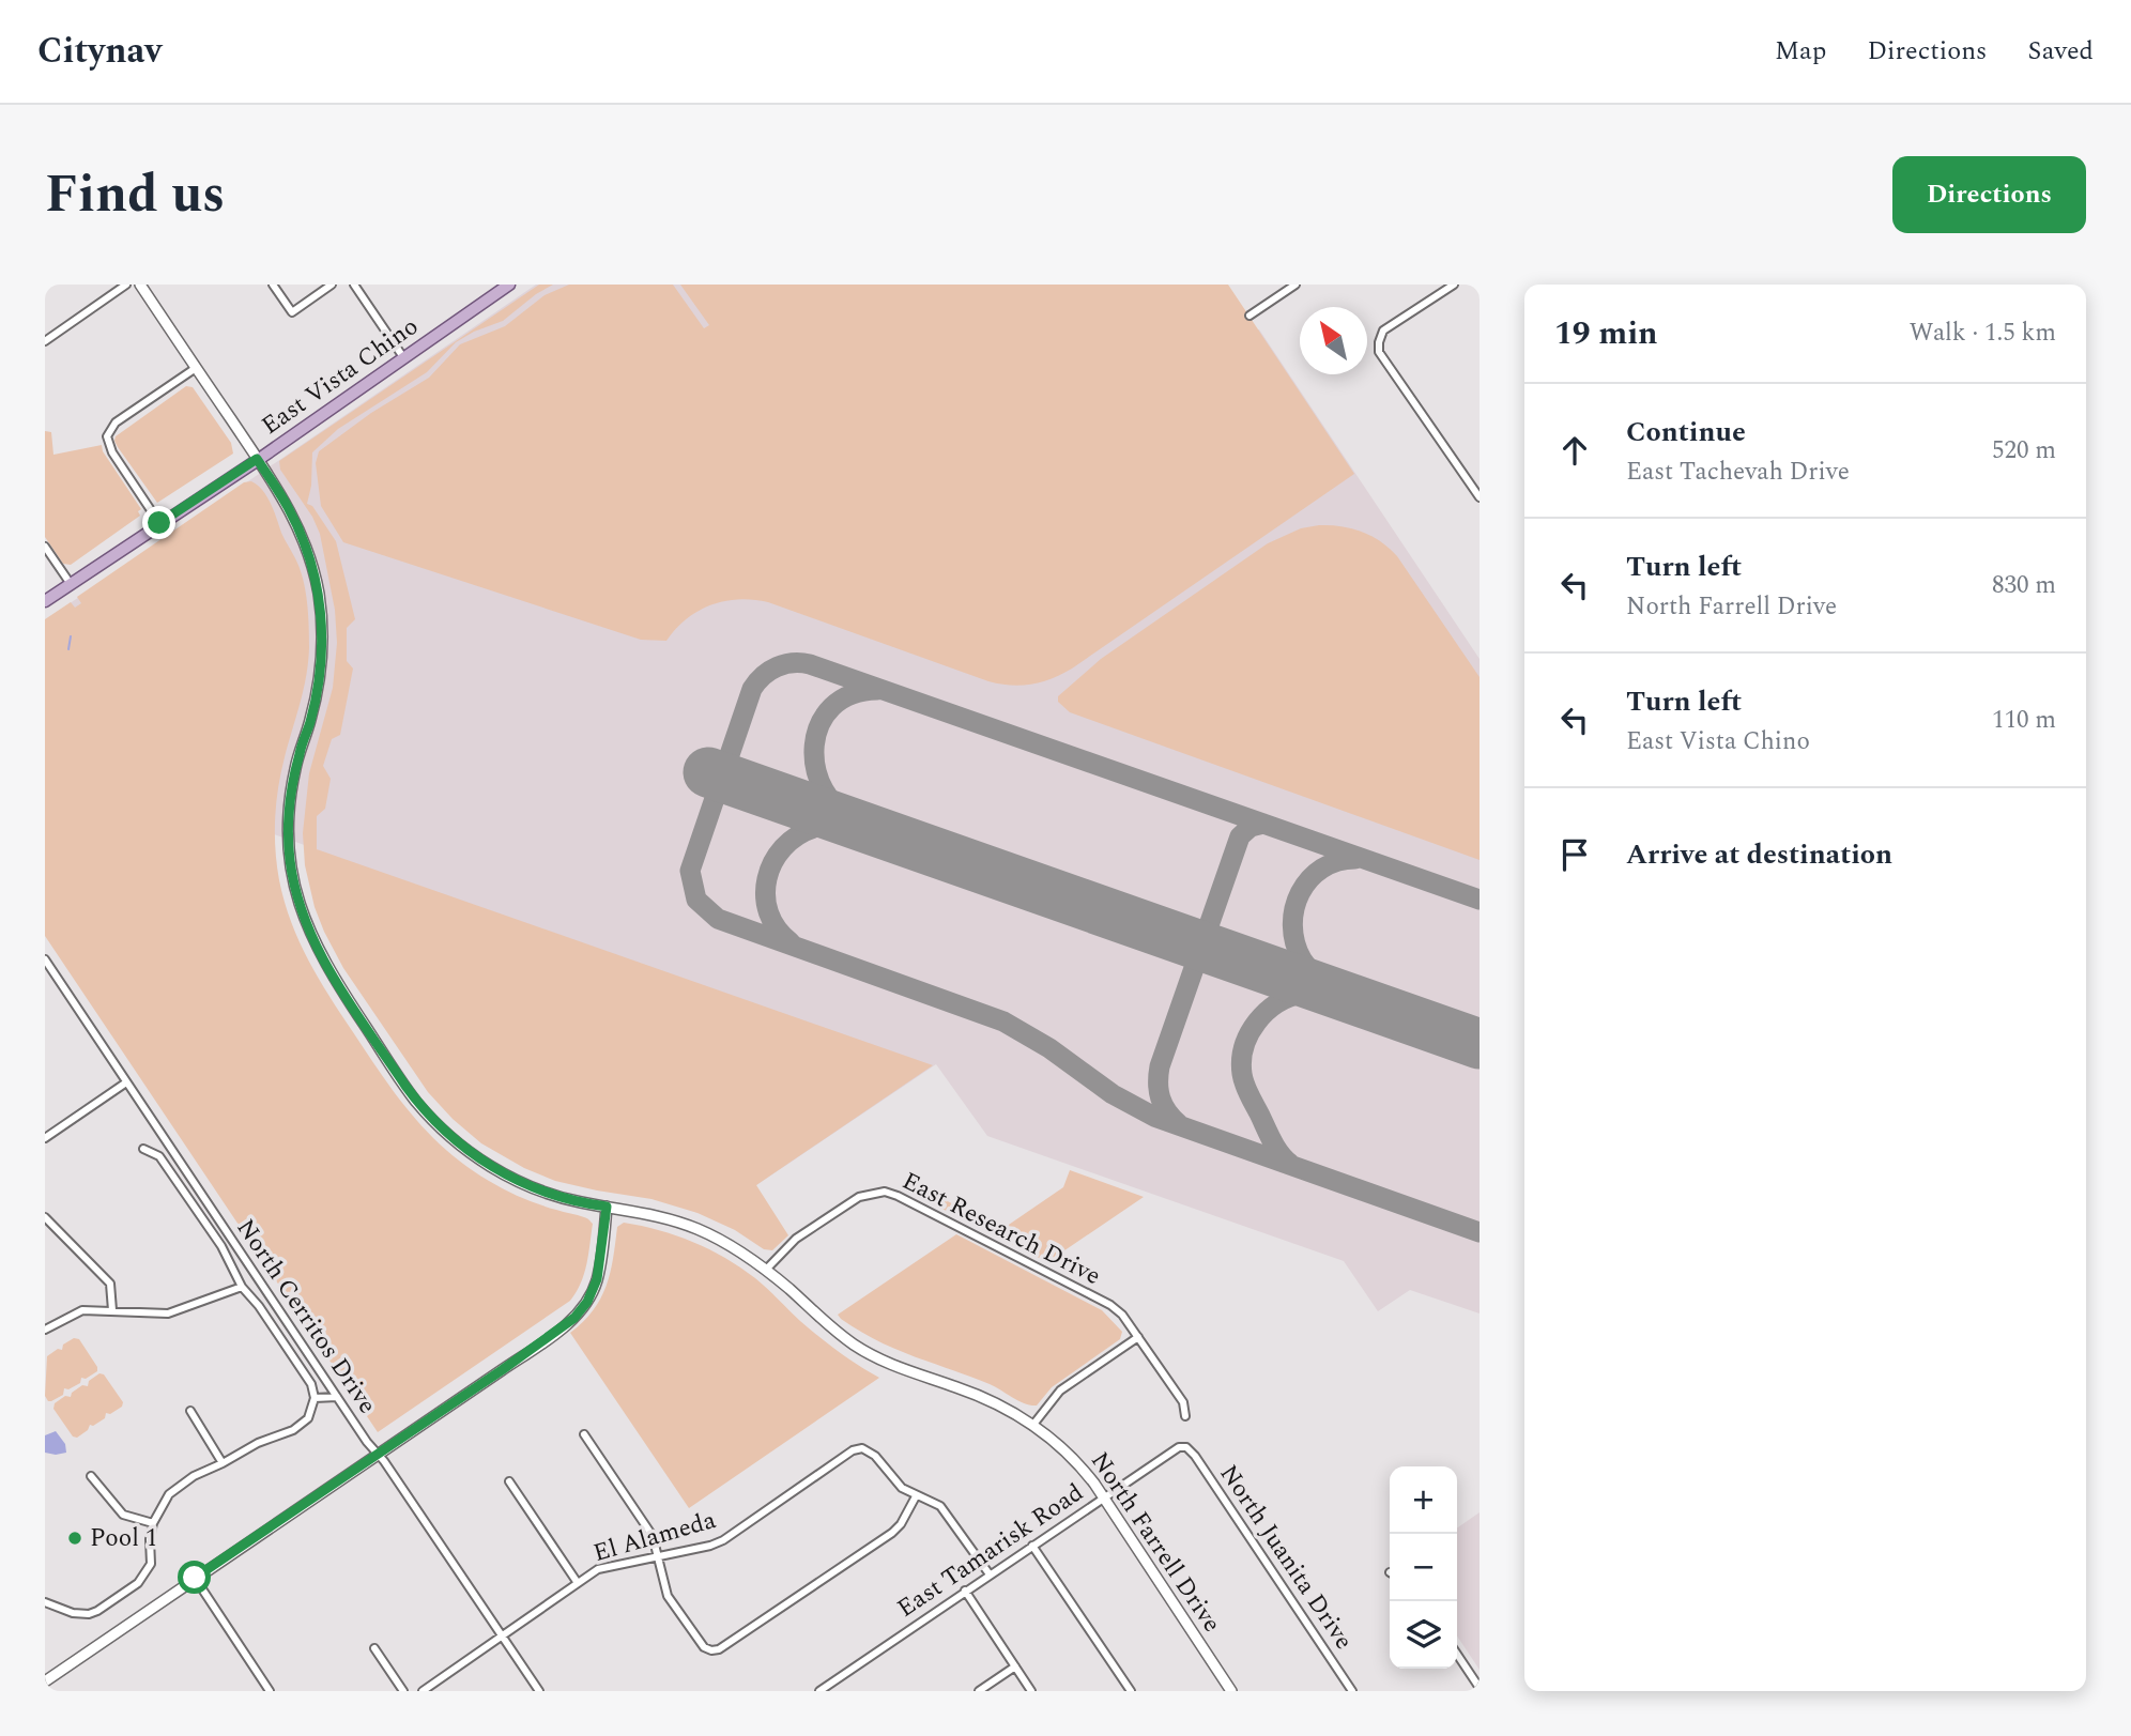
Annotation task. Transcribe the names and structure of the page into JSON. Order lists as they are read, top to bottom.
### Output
{
  "streets": {
    "main road": ["East Vista Chino"],
    "street": [
      "East Research Drive",
      "North Cerritos Drive",
      "El Alameda",
      "North Farrell Drive",
      "East Tamarisk Road",
      "North Juanita Drive"
    ]
  },
  "crossings": [
    ["East Vista Chino", "North Farrell Drive"],
    ["East Research Drive", "North Farrell Drive"],
    ["North Cerritos Drive", "El Alameda"],
    ["North Farrell Drive", "East Tamarisk Road"],
    ["East Tamarisk Road", "North Juanita Drive"]
  ],
  "places": ["Pool 1"],
  "north": "top left",
  "page": {
    "header": "Citynav",
    "nav": ["Map", "Directions", "Saved"],
    "title": "Find us",
    "buttons": "Directions",
    "heading": ["19 min", "Walk · 1.5 km"],
    "list": [
      ["Continue", "East Tachevah Drive", "520 m"],
      ["Turn left", "North Farrell Drive", "830 m"],
      ["Turn left", "East Vista Chino", "110 m"],
      "Arrive at destination"
    ],
    "map_buttons": ["+", "−"]
  }
}
